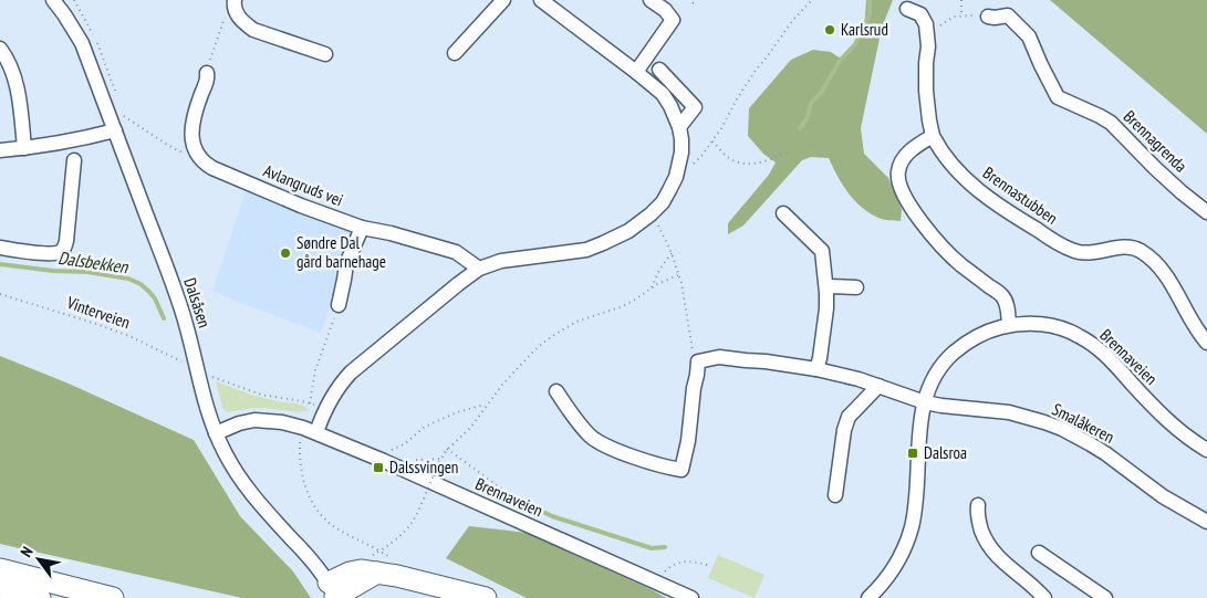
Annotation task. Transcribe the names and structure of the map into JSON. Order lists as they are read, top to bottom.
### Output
{
  "streets": {
    "street": [
      "Brennagrenda",
      "Avlangruds vei",
      "Brennastubben",
      "Dalsåsen",
      "Brennaveien",
      "Smalåkeren"
    ],
    "path": ["Vinterveien"]
  },
  "crossings": [
    ["Dalsåsen", "Brennaveien"],
    ["Brennaveien", "Smalåkeren"]
  ],
  "water": ["Dalsbekken"],
  "places": {
    "other": ["Karlsrud", "Søndre Dal gård barnehage"],
    "transit": ["Dalsroa", "Dalssvingen"]
  },
  "north": "top left"
}
